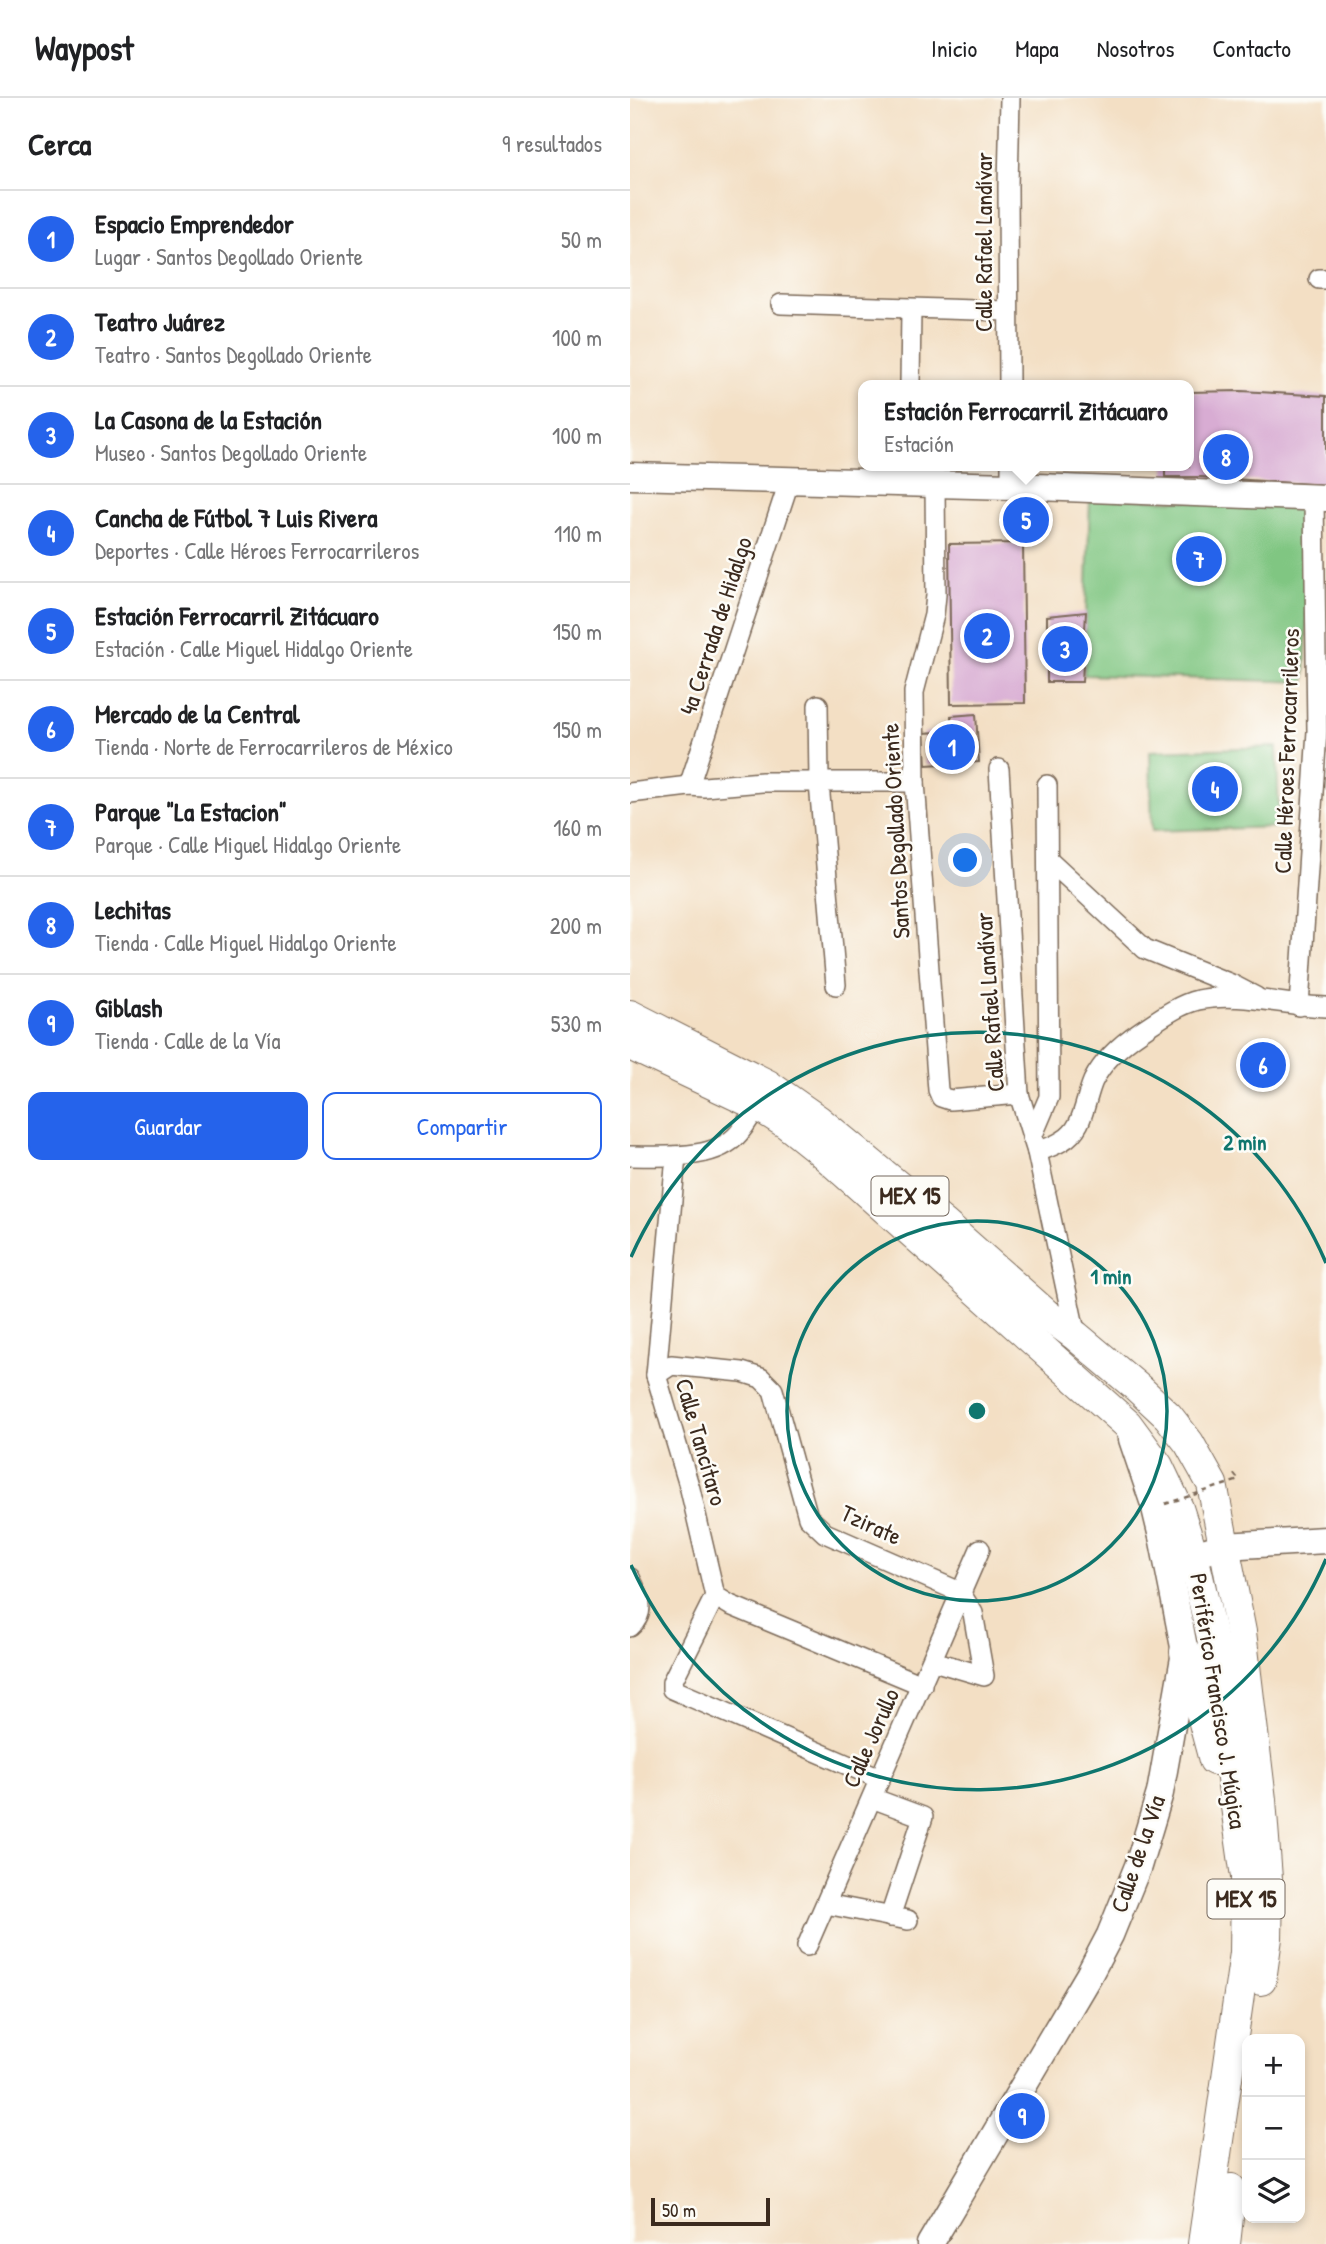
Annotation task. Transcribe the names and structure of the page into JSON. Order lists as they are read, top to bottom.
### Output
{
  "streets": {
    "main road": ["MEX 15", "Periférico Francisco J. Múgica"],
    "street": [
      "Calle Rafael Landívar",
      "4a Cerrada de Hidalgo",
      "Calle Héroes Ferrocarrileros",
      "Santos Degollado Oriente",
      "Calle Tancítaro",
      "Tzirate",
      "Calle Jorullo",
      "Calle de la Vía"
    ]
  },
  "crossings": [
    ["Calle Rafael Landívar", "Santos Degollado Oriente"],
    ["Calle Rafael Landívar", "Periférico Francisco J. Múgica"],
    ["Calle Tancítaro", "Tzirate"],
    ["Tzirate", "Calle Jorullo"],
    ["Periférico Francisco J. Múgica", "Calle de la Vía"]
  ],
  "scale_bar": "50 m",
  "page": {
    "header": "Waypost",
    "nav": [
      "Inicio",
      "Mapa",
      "Nosotros",
      "Contacto"
    ],
    "heading": ["Cerca", "9 resultados"],
    "list": [
      {
        "mark": "1",
        "name": "Espacio Emprendedor",
        "note": "Lugar · Santos Degollado Oriente",
        "value": "50 m"
      },
      {
        "mark": "2",
        "name": "Teatro Juárez",
        "note": "Teatro · Santos Degollado Oriente",
        "value": "100 m"
      },
      {
        "mark": "3",
        "name": "La Casona de la Estación",
        "note": "Museo · Santos Degollado Oriente",
        "value": "100 m"
      },
      {
        "mark": "4",
        "name": "Cancha de Fútbol 7 Luis Rivera",
        "note": "Deportes · Calle Héroes Ferrocarrileros",
        "value": "110 m"
      },
      {
        "mark": "5",
        "name": "Estación Ferrocarril Zitácuaro",
        "note": "Estación · Calle Miguel Hidalgo Oriente",
        "value": "150 m"
      },
      {
        "mark": "6",
        "name": "Mercado de la Central",
        "note": "Tienda · Norte de Ferrocarrileros de México",
        "value": "150 m"
      },
      {
        "mark": "7",
        "name": "Parque \"La Estacion\"",
        "note": "Parque · Calle Miguel Hidalgo Oriente",
        "value": "160 m"
      },
      {
        "mark": "8",
        "name": "Lechitas",
        "note": "Tienda · Calle Miguel Hidalgo Oriente",
        "value": "200 m"
      },
      {
        "mark": "9",
        "name": "Giblash",
        "note": "Tienda · Calle de la Vía",
        "value": "530 m"
      }
    ],
    "popup": ["Estación Ferrocarril Zitácuaro", "Estación"],
    "pins": [
      "8",
      "5",
      "7",
      "2",
      "3",
      "1",
      "4",
      "6",
      "9"
    ],
    "buttons": ["Guardar", "Compartir"],
    "map_buttons": ["+", "−"],
    "scale": "50 m"
  },
  "rings": ["2 min", "1 min"]
}
